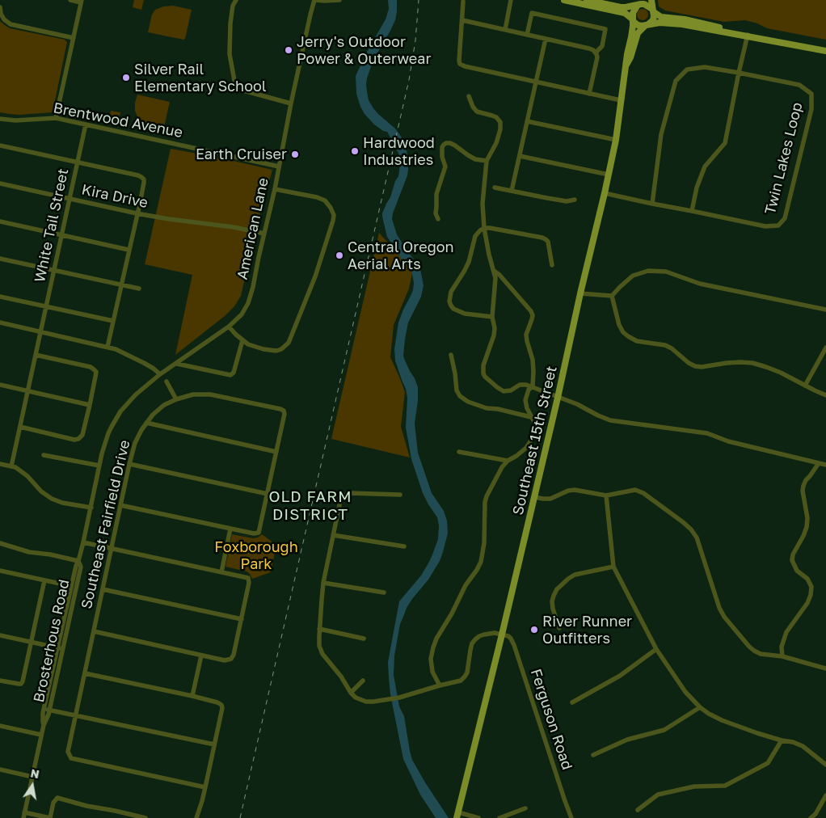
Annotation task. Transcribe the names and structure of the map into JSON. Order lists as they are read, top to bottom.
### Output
{
  "streets": {
    "main road": ["Southeast 15th Street"],
    "street": [
      "Brentwood Avenue",
      "Twin Lakes Loop",
      "Kira Drive",
      "White Tail Street",
      "American Lane",
      "Southeast Fairfield Drive",
      "Brosterhous Road",
      "Ferguson Road"
    ]
  },
  "crossings": [
    ["Brentwood Avenue", "White Tail Street"],
    ["Brentwood Avenue", "American Lane"],
    ["Twin Lakes Loop", "Southeast 15th Street"],
    ["Kira Drive", "White Tail Street"],
    ["Kira Drive", "American Lane"],
    ["American Lane", "Brosterhous Road"],
    ["Southeast 15th Street", "Ferguson Road"]
  ],
  "districts": ["OLD FARM DISTRICT"],
  "parks": ["Foxborough Park"],
  "places": [
    "Jerry's Outdoor Power & Outerwear",
    "Silver Rail Elementary School",
    "Hardwood Industries",
    "Earth Cruiser",
    "Central Oregon Aerial Arts",
    "River Runner Outfitters"
  ],
  "north": "top"
}
